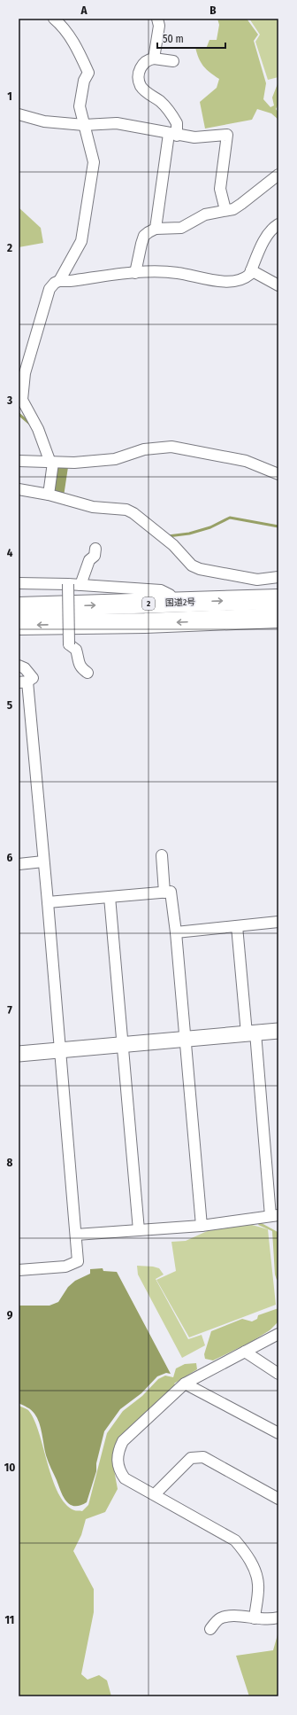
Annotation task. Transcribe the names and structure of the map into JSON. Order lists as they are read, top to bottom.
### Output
{
  "streets": {
    "highway": ["国道2号", "2"]
  },
  "scale_bar": "50 m",
  "grid": {
    "columns": ["A", "B"],
    "rows": [
      "1",
      "2",
      "3",
      "4",
      "5",
      "6",
      "7",
      "8",
      "9",
      "10",
      "11"
    ]
  }
}
